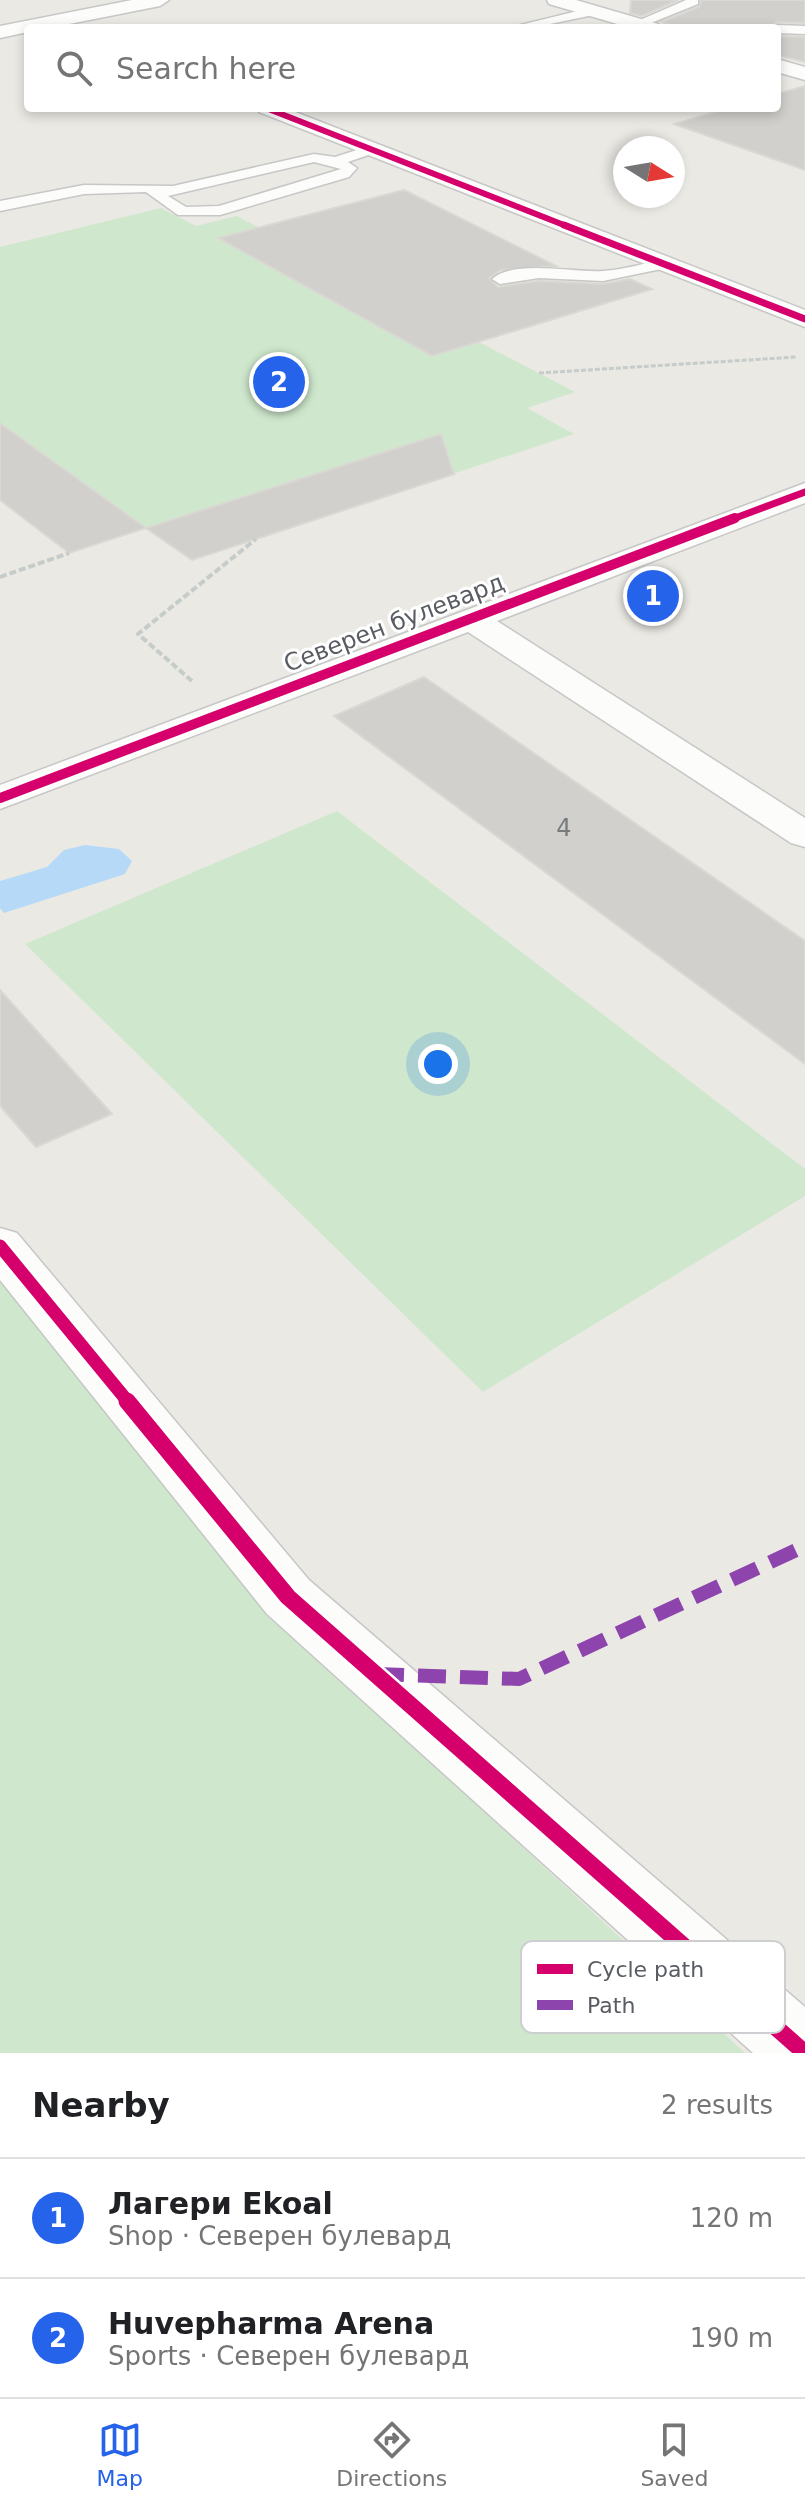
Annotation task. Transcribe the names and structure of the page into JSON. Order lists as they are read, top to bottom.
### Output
{
  "streets": {
    "street": ["Северен булевард"]
  },
  "house_numbers": ["4"],
  "legend": ["Cycle path", "Path"],
  "north": "right",
  "page": {
    "search": "Search here",
    "pins": ["2", "1"],
    "heading": ["Nearby", "2 results"],
    "list": [
      {
        "mark": "1",
        "name": "Лагери Ekoal",
        "note": "Shop · Северен булевард",
        "value": "120 m"
      },
      {
        "mark": "2",
        "name": "Huvepharma Arena",
        "note": "Sports · Северен булевард",
        "value": "190 m"
      }
    ],
    "nav": ["Map", "Directions", "Saved"]
  }
}
